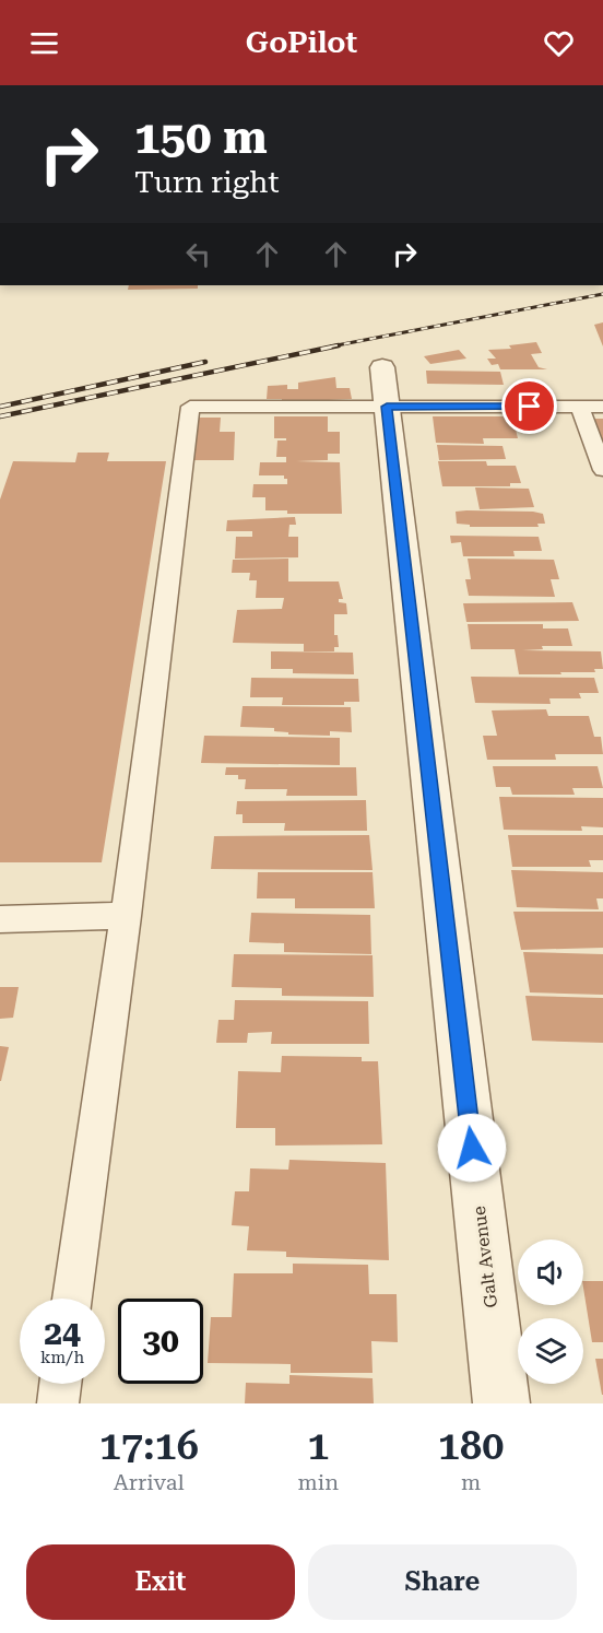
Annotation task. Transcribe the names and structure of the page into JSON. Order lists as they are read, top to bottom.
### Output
{
  "streets": {
    "street": ["Galt Avenue"]
  },
  "page": {
    "header": "GoPilot",
    "turn": ["150 m", "Turn right"],
    "speed": "24 km/h",
    "limit": "30",
    "eta": [
      "17:16",
      "Arrival",
      "1",
      "min",
      "180",
      "m"
    ],
    "buttons": ["Exit", "Share"]
  }
}
